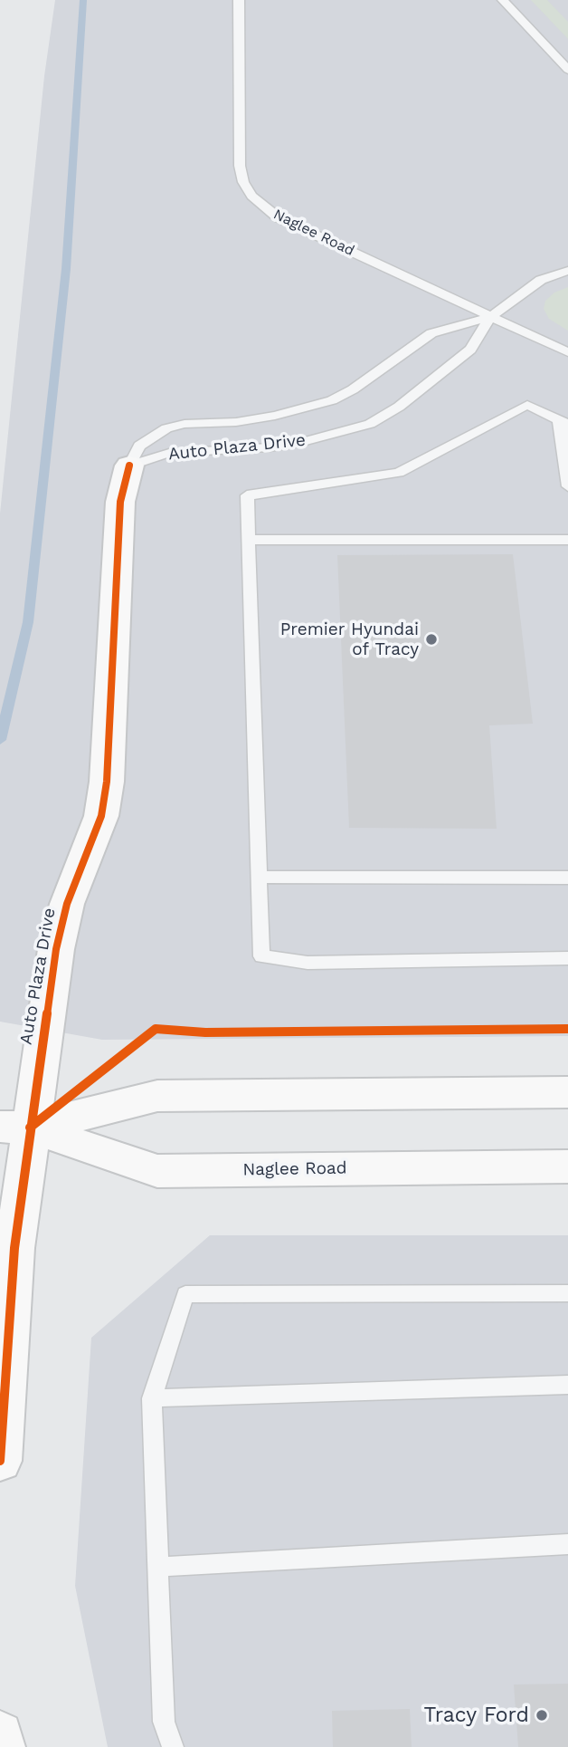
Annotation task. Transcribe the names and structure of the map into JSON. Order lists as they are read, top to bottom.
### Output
{
  "streets": {
    "street": ["Naglee Road", "Auto Plaza Drive"]
  },
  "crossings": [
    ["Naglee Road", "Auto Plaza Drive"]
  ],
  "places": ["Premier Hyundai of Tracy", "Tracy Ford"]
}
